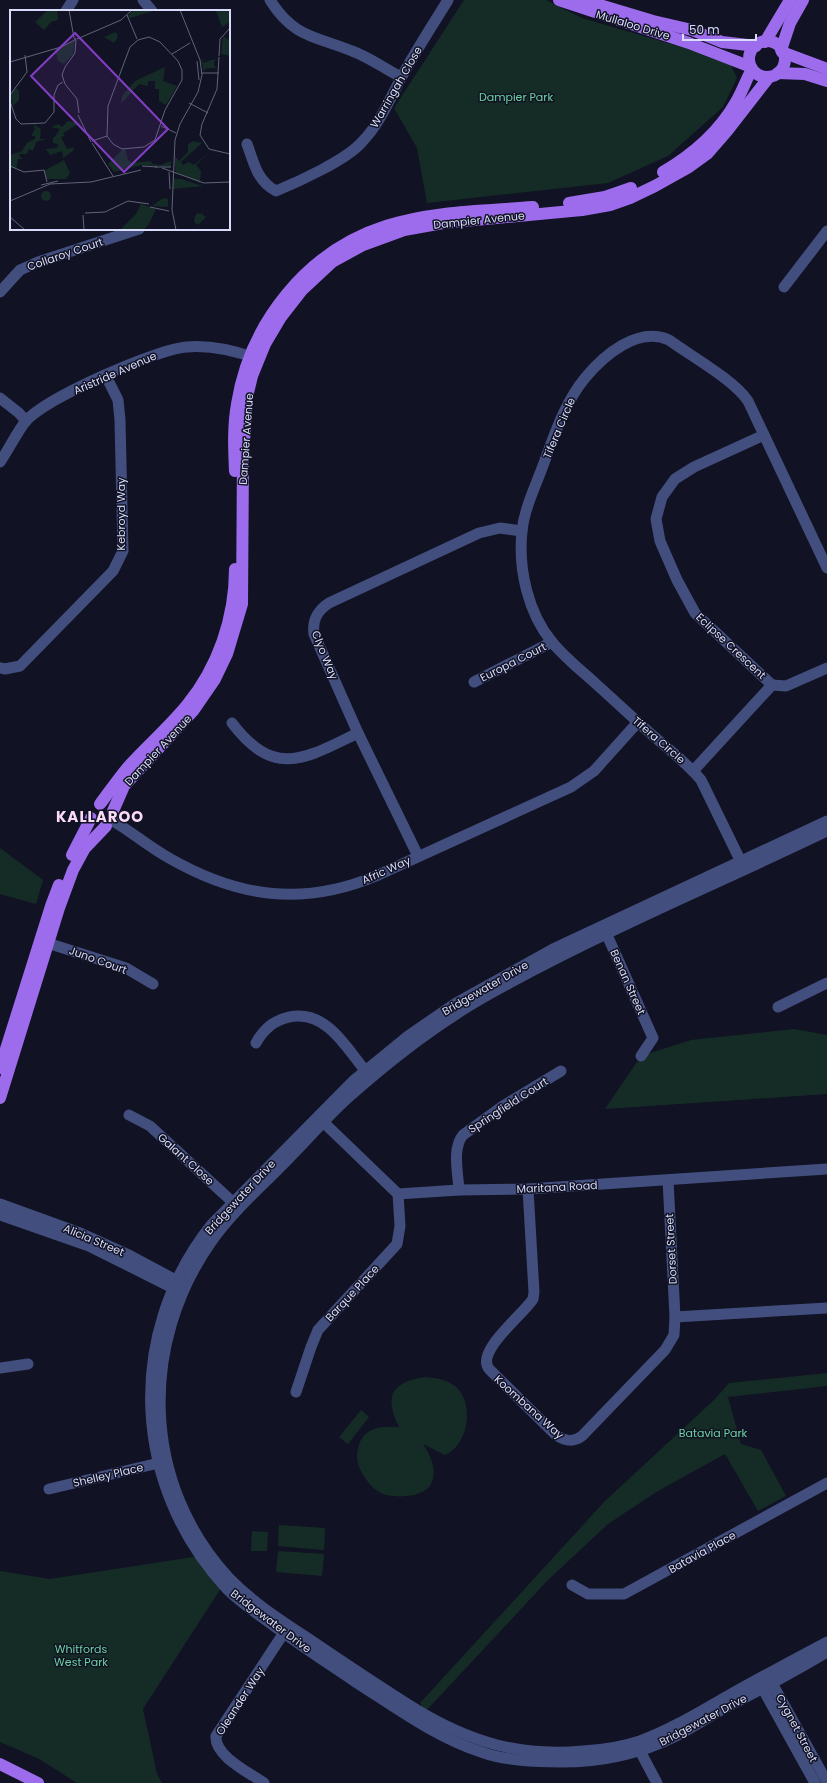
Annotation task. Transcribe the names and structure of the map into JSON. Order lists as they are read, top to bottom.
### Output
{
  "streets": {
    "main road": ["Mullaloo Drive", "Dampier Avenue"],
    "street": [
      "Warringah Close",
      "Collaroy Court",
      "Aristride Avenue",
      "Tifera Circle",
      "Kebroyd Way",
      "Eclipse Crescent",
      "Clyo Way",
      "Europa Court",
      "Afric Way",
      "Juno Court",
      "Benan Street",
      "Bridgewater Drive",
      "Springfield Court",
      "Galant Close",
      "Maritana Road",
      "Alicia Street",
      "Dorset Street",
      "Barque Place",
      "Koombana Way",
      "Shelley Place",
      "Batavia Place",
      "Oleander Way",
      "Cygnet Street"
    ]
  },
  "crossings": [
    ["Mullaloo Drive", "Dampier Avenue"],
    ["Dampier Avenue", "Aristride Avenue"],
    ["Dampier Avenue", "Afric Way"],
    ["Dampier Avenue", "Juno Court"],
    ["Aristride Avenue", "Kebroyd Way"],
    ["Tifera Circle", "Eclipse Crescent"],
    ["Tifera Circle", "Clyo Way"],
    ["Tifera Circle", "Europa Court"],
    ["Tifera Circle", "Afric Way"],
    ["Tifera Circle", "Bridgewater Drive"],
    ["Clyo Way", "Afric Way"],
    ["Benan Street", "Bridgewater Drive"],
    ["Bridgewater Drive", "Galant Close"],
    ["Bridgewater Drive", "Alicia Street"],
    ["Bridgewater Drive", "Shelley Place"],
    ["Bridgewater Drive", "Oleander Way"],
    ["Bridgewater Drive", "Cygnet Street"],
    ["Springfield Court", "Maritana Road"],
    ["Maritana Road", "Dorset Street"],
    ["Maritana Road", "Barque Place"],
    ["Maritana Road", "Koombana Way"],
    ["Dorset Street", "Koombana Way"]
  ],
  "districts": ["KALLAROO"],
  "parks": ["Dampier Park", "Batavia Park", "Whitfords West Park"],
  "scale_bar": "50 m"
}
